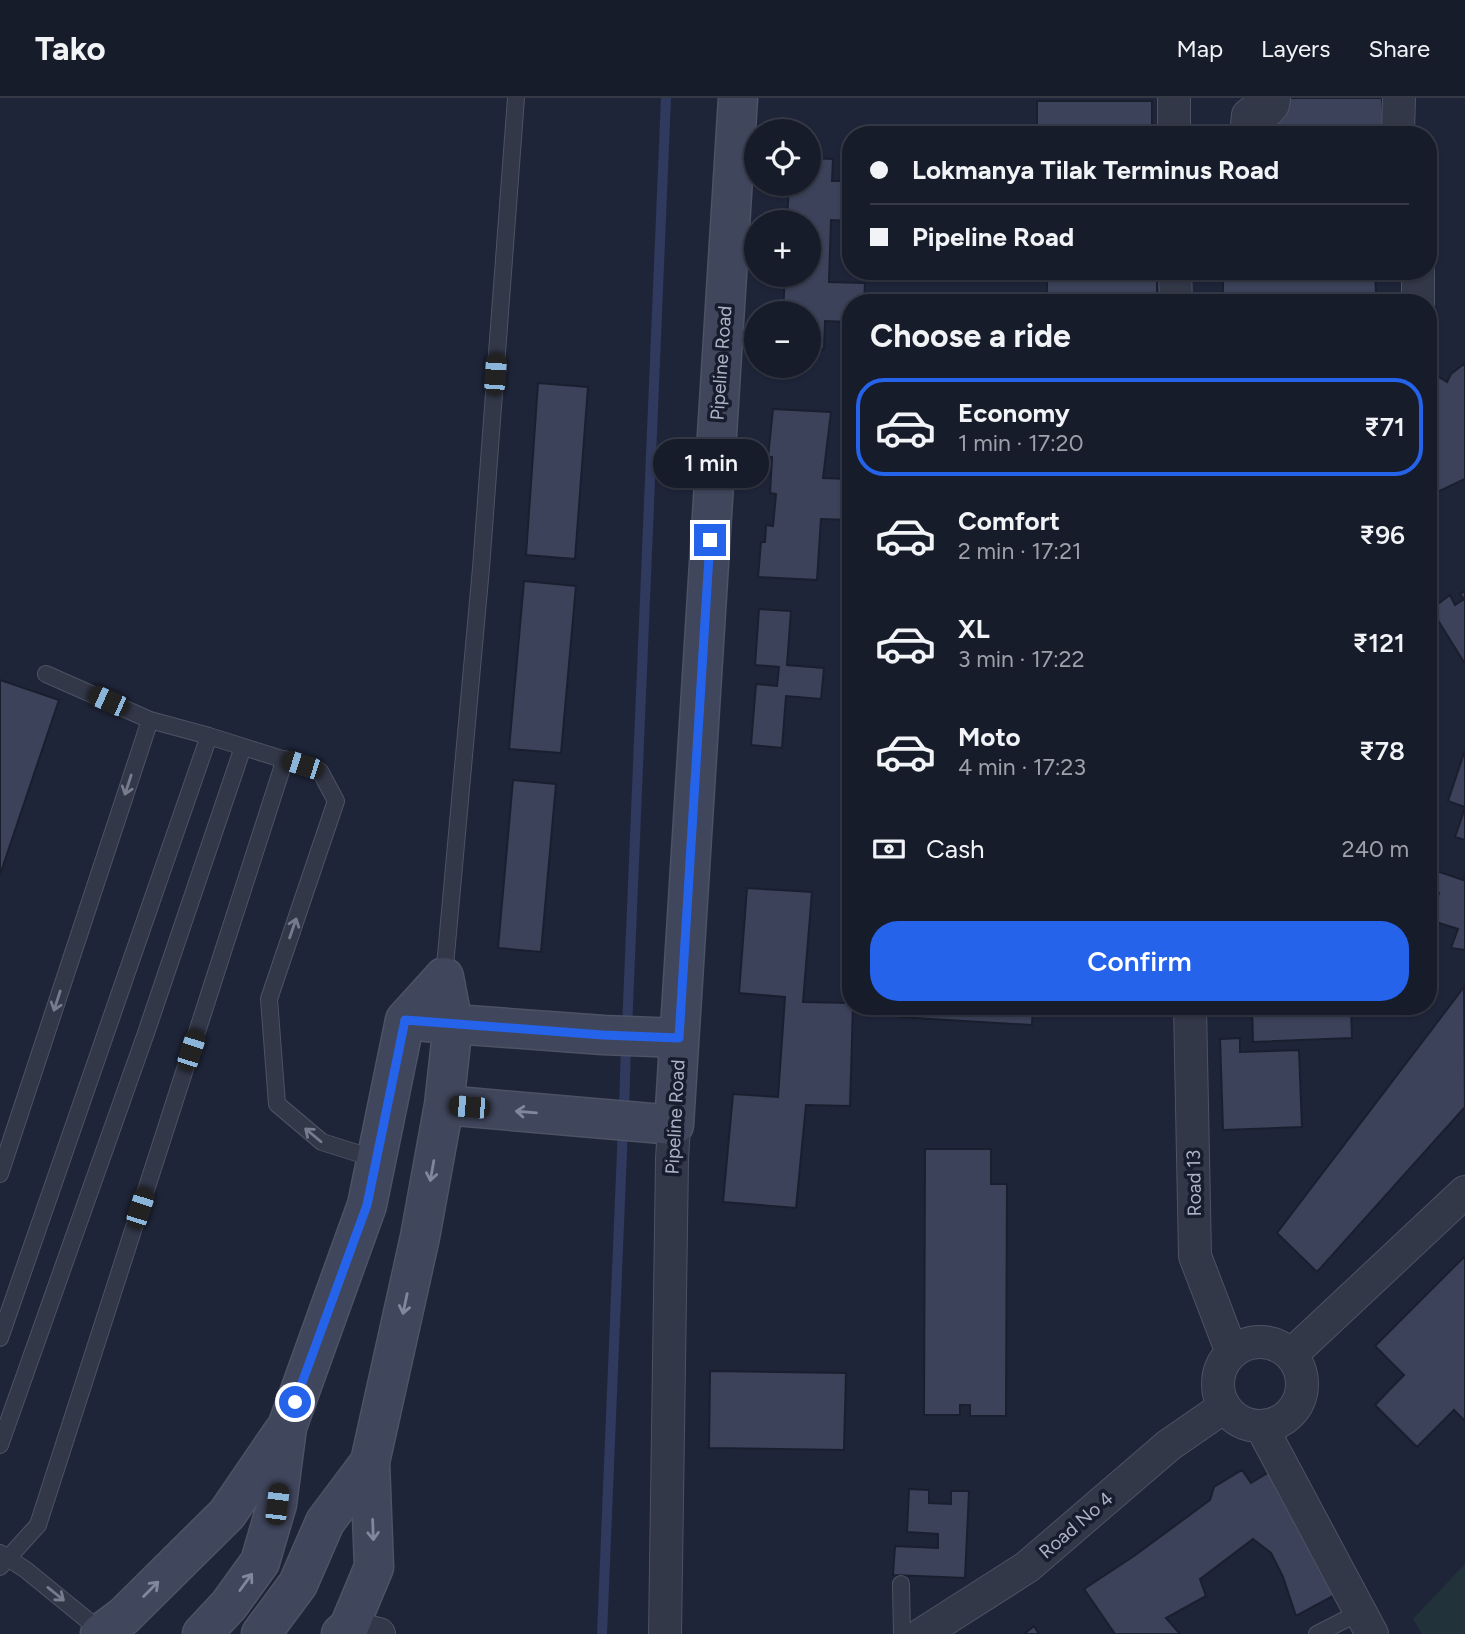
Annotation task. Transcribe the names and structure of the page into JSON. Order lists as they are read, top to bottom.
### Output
{
  "streets": {
    "street": ["Pipeline Road", "Road 13", "Road No 4"]
  },
  "crossings": [
    ["Road 13", "Road No 4"]
  ],
  "page": {
    "header": "Tako",
    "nav": ["Map", "Layers", "Share"],
    "map_buttons": ["+", "−"],
    "banner": ["Lokmanya Tilak Terminus Road", "Pipeline Road"],
    "heading": "Choose a ride",
    "list": [
      {
        "name": "Economy",
        "note": "1 min · 17:20",
        "value": "₹71"
      },
      {
        "name": "Comfort",
        "note": "2 min · 17:21",
        "value": "₹96"
      },
      {
        "name": "XL",
        "note": "3 min · 17:22",
        "value": "₹121"
      },
      {
        "name": "Moto",
        "note": "4 min · 17:23",
        "value": "₹78"
      }
    ],
    "bubble": "1 min",
    "pay": ["Cash", "240 m"],
    "buttons": "Confirm"
  }
}
